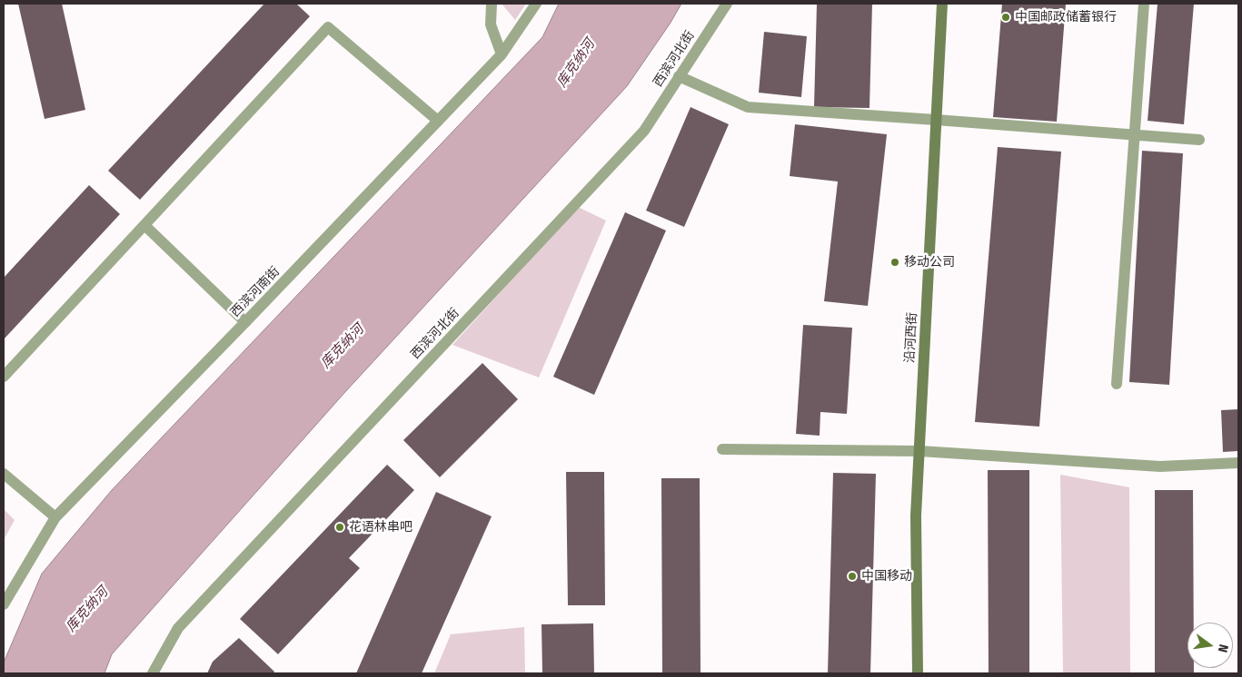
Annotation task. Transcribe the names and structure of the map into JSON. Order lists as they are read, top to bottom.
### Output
{
  "streets": {
    "street": ["西滨河北街", "西滨河南街", "沿河西街"]
  },
  "water": ["库克纳河"],
  "places": [
    "中国邮政储蓄银行",
    "移动公司",
    "花语林串吧",
    "中国移动"
  ],
  "north": "right"
}
